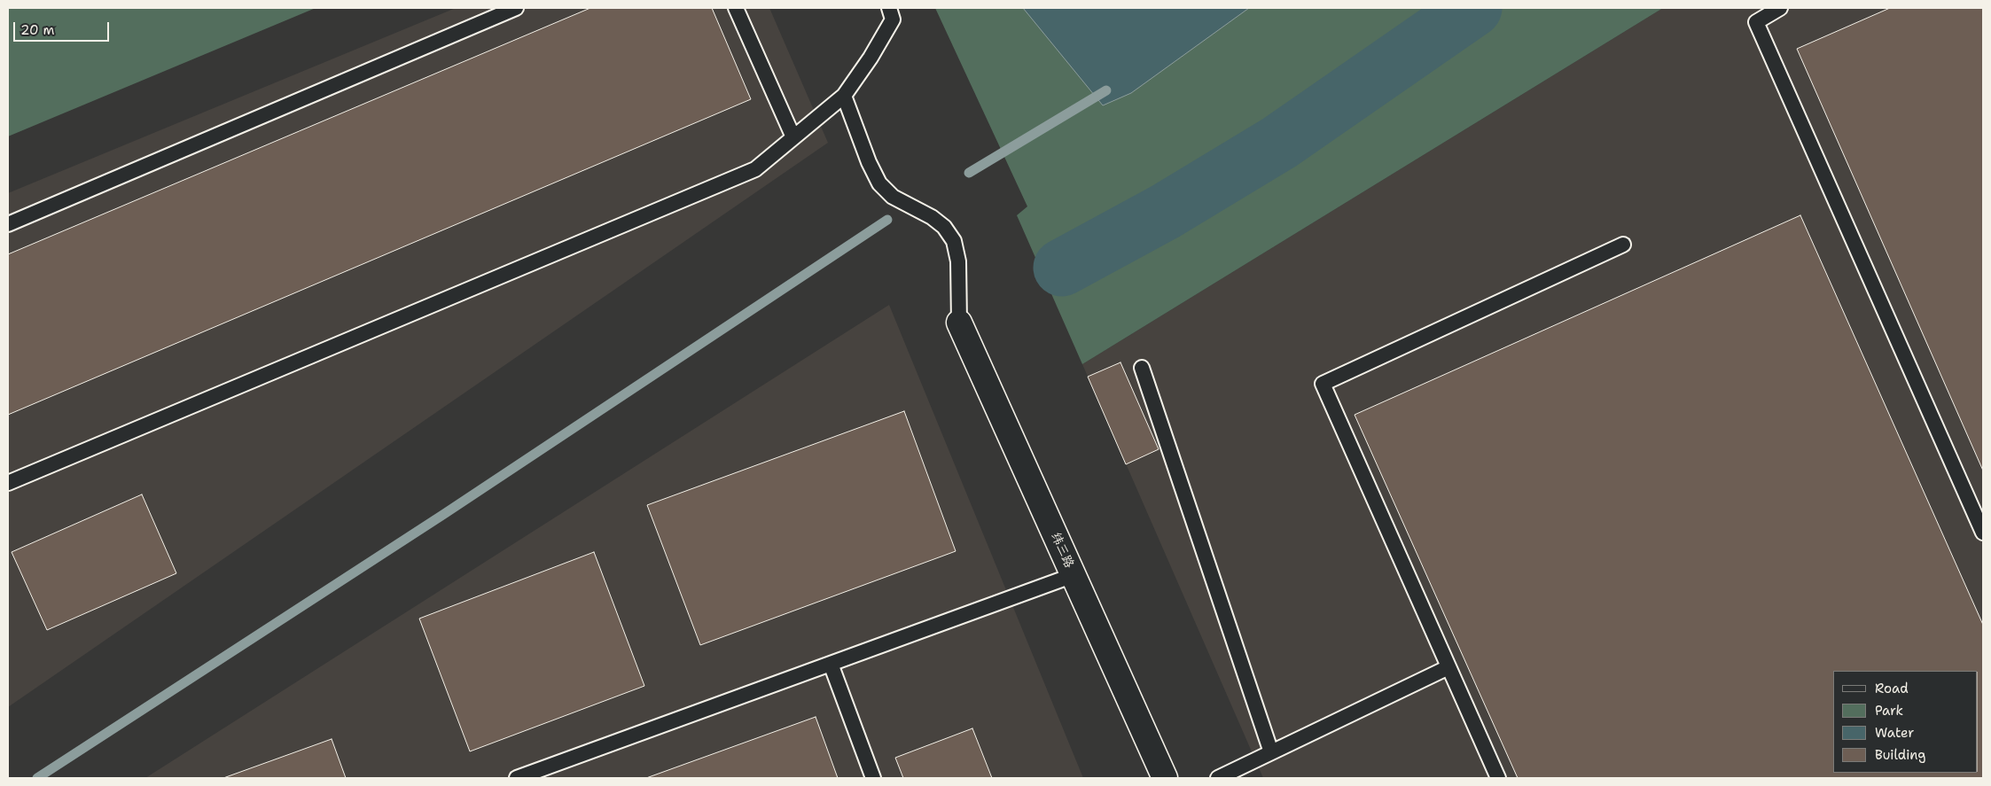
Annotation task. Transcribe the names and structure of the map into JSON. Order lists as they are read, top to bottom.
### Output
{
  "streets": {
    "street": ["纬三路"]
  },
  "legend": [
    "Road",
    "Park",
    "Water",
    "Building"
  ],
  "scale_bar": "20 m"
}
